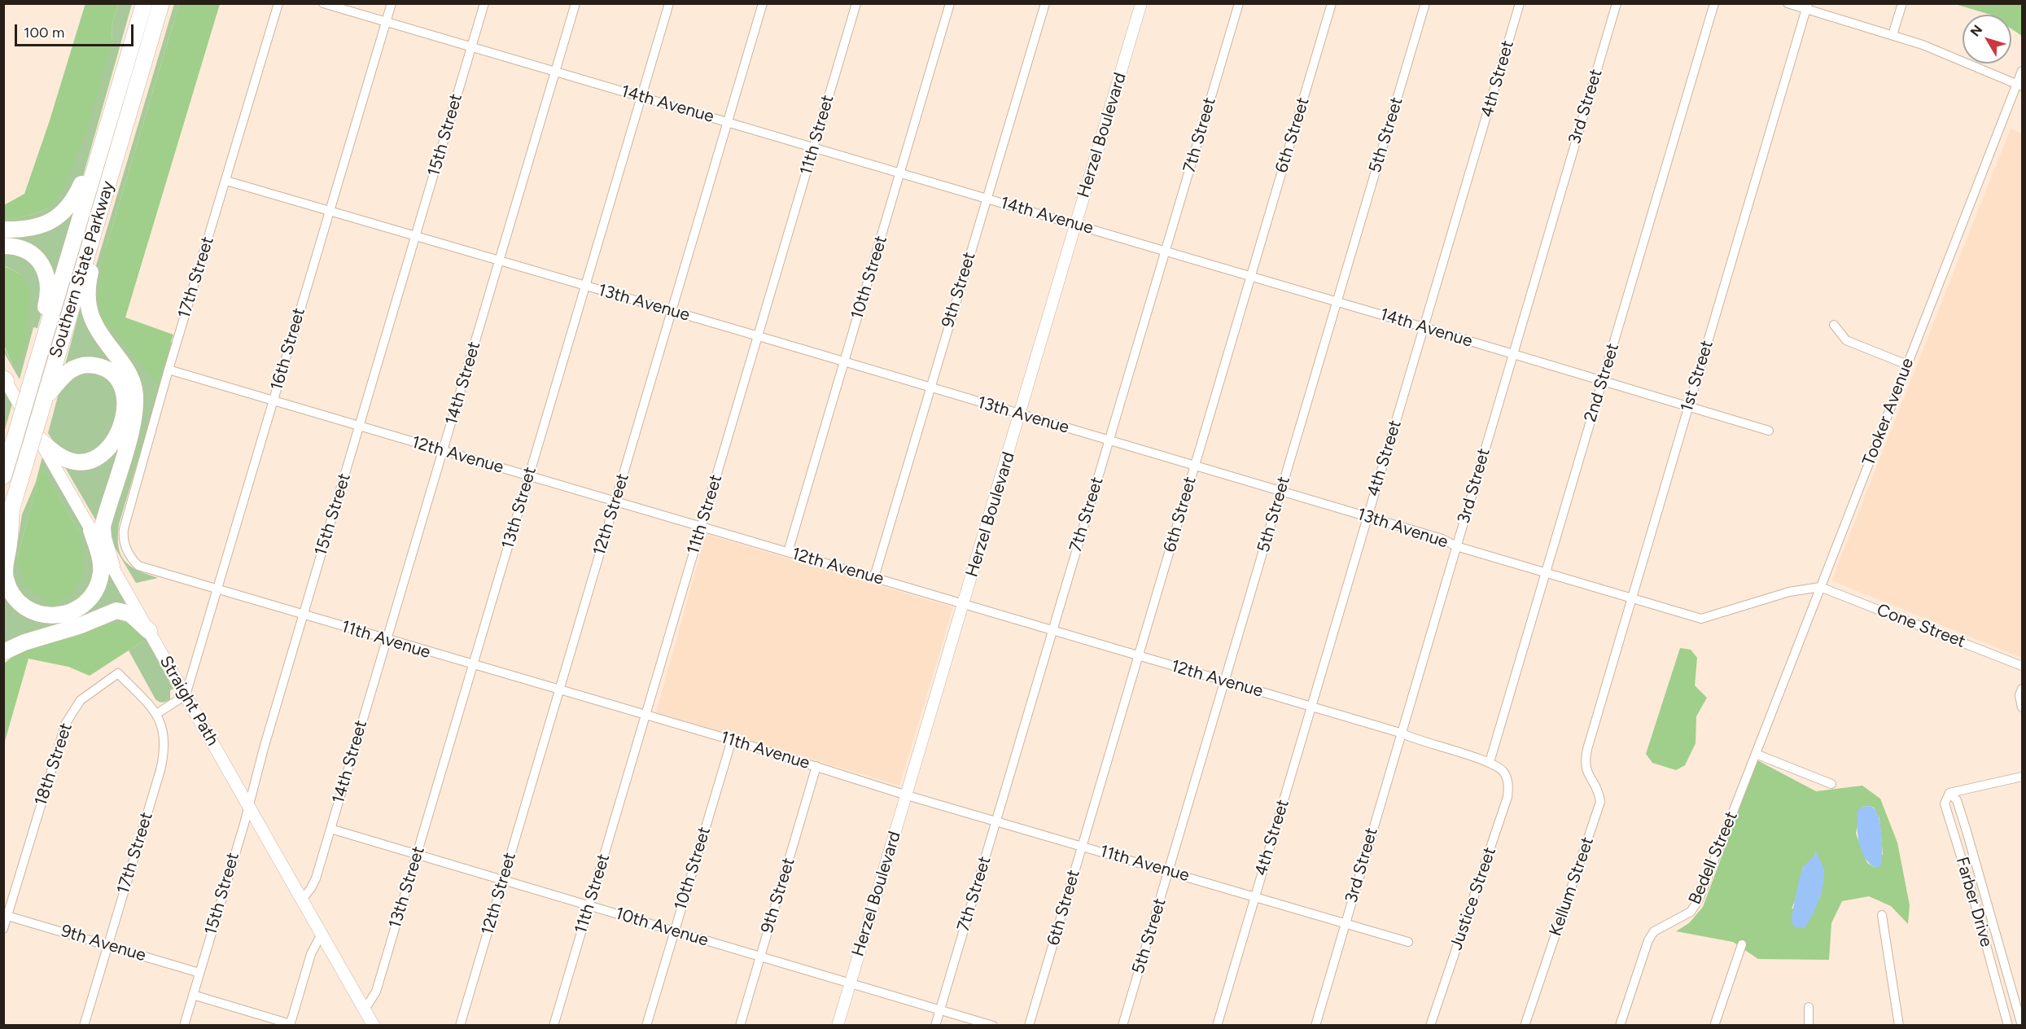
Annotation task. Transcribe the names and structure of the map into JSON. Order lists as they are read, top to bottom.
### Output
{
  "streets": {
    "highway": ["Southern State Parkway"],
    "main road": ["Straight Path"],
    "street": [
      "4th Street",
      "14th Avenue",
      "3rd Street",
      "15th Street",
      "11th Street",
      "Herzel Boulevard",
      "7th Street",
      "6th Street",
      "5th Street",
      "17th Street",
      "10th Street",
      "9th Street",
      "13th Avenue",
      "16th Street",
      "1st Street",
      "2nd Street",
      "14th Street",
      "Tooker Avenue",
      "12th Avenue",
      "13th Street",
      "12th Street",
      "Cone Street",
      "11th Avenue",
      "18th Street",
      "Bedell Street",
      "Kellum Street",
      "Justice Street",
      "Farber Drive",
      "10th Avenue",
      "9th Avenue"
    ]
  },
  "crossings": [
    ["4th Street", "14th Avenue"],
    ["4th Street", "13th Avenue"],
    ["4th Street", "12th Avenue"],
    ["4th Street", "11th Avenue"],
    ["14th Avenue", "3rd Street"],
    ["14th Avenue", "15th Street"],
    ["14th Avenue", "11th Street"],
    ["14th Avenue", "Herzel Boulevard"],
    ["14th Avenue", "7th Street"],
    ["14th Avenue", "6th Street"],
    ["14th Avenue", "5th Street"],
    ["14th Avenue", "10th Street"],
    ["14th Avenue", "9th Street"],
    ["14th Avenue", "16th Street"],
    ["14th Avenue", "1st Street"],
    ["14th Avenue", "2nd Street"],
    ["14th Avenue", "14th Street"],
    ["14th Avenue", "13th Street"],
    ["14th Avenue", "12th Street"],
    ["3rd Street", "13th Avenue"],
    ["3rd Street", "12th Avenue"],
    ["3rd Street", "11th Avenue"],
    ["15th Street", "13th Avenue"],
    ["15th Street", "12th Avenue"],
    ["15th Street", "11th Avenue"],
    ["15th Street", "Straight Path"],
    ["15th Street", "9th Avenue"],
    ["11th Street", "13th Avenue"],
    ["11th Street", "12th Avenue"],
    ["11th Street", "11th Avenue"],
    ["11th Street", "10th Avenue"],
    ["Herzel Boulevard", "13th Avenue"],
    ["Herzel Boulevard", "12th Avenue"],
    ["Herzel Boulevard", "11th Avenue"],
    ["Herzel Boulevard", "10th Avenue"],
    ["7th Street", "13th Avenue"],
    ["7th Street", "12th Avenue"],
    ["7th Street", "11th Avenue"],
    ["7th Street", "10th Avenue"],
    ["6th Street", "13th Avenue"],
    ["6th Street", "12th Avenue"],
    ["6th Street", "11th Avenue"],
    ["5th Street", "13th Avenue"],
    ["5th Street", "12th Avenue"],
    ["5th Street", "11th Avenue"],
    ["17th Street", "13th Avenue"],
    ["17th Street", "12th Avenue"],
    ["17th Street", "11th Avenue"],
    ["17th Street", "18th Street"],
    ["17th Street", "9th Avenue"],
    ["10th Street", "13th Avenue"],
    ["10th Street", "12th Avenue"],
    ["10th Street", "11th Avenue"],
    ["10th Street", "10th Avenue"],
    ["9th Street", "13th Avenue"],
    ["9th Street", "12th Avenue"],
    ["9th Street", "11th Avenue"],
    ["9th Street", "10th Avenue"],
    ["13th Avenue", "16th Street"],
    ["13th Avenue", "1st Street"],
    ["13th Avenue", "2nd Street"],
    ["13th Avenue", "14th Street"],
    ["13th Avenue", "Tooker Avenue"],
    ["13th Avenue", "13th Street"],
    ["13th Avenue", "12th Street"],
    ["13th Avenue", "Cone Street"],
    ["16th Street", "12th Avenue"],
    ["16th Street", "11th Avenue"],
    ["16th Street", "Straight Path"],
    ["1st Street", "Kellum Street"],
    ["2nd Street", "12th Avenue"],
    ["14th Street", "12th Avenue"],
    ["14th Street", "11th Avenue"],
    ["14th Street", "Straight Path"],
    ["14th Street", "10th Avenue"],
    ["Tooker Avenue", "Cone Street"],
    ["Tooker Avenue", "Bedell Street"],
    ["12th Avenue", "13th Street"],
    ["12th Avenue", "12th Street"],
    ["12th Avenue", "Justice Street"],
    ["13th Street", "11th Avenue"],
    ["13th Street", "Straight Path"],
    ["13th Street", "10th Avenue"],
    ["12th Street", "11th Avenue"],
    ["12th Street", "10th Avenue"],
    ["18th Street", "9th Avenue"]
  ],
  "scale_bar": "100 m",
  "north": "top left"
}
